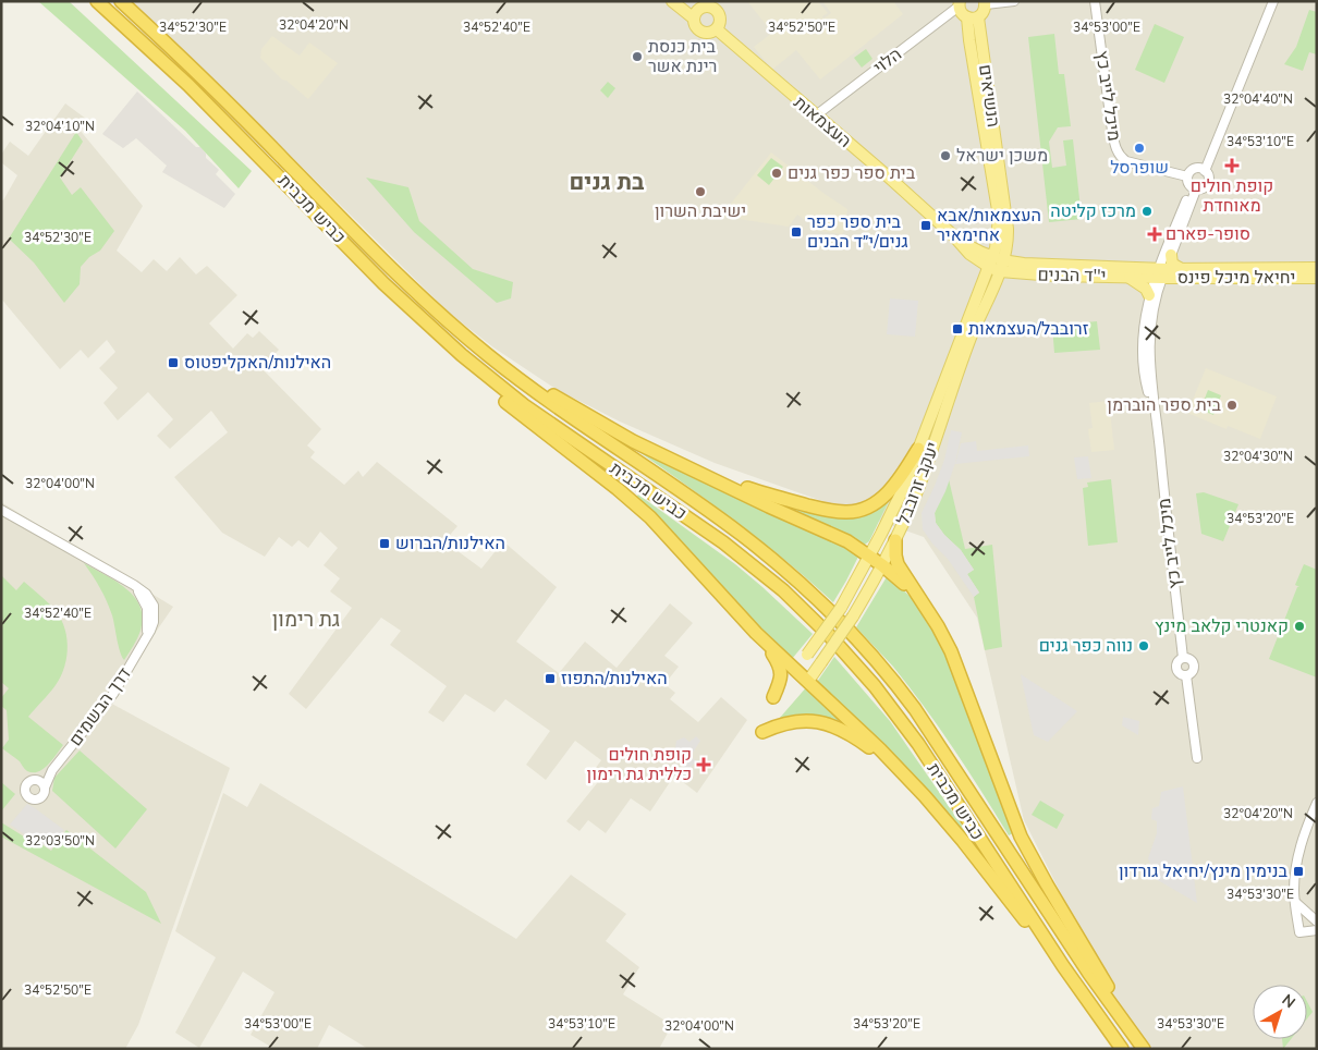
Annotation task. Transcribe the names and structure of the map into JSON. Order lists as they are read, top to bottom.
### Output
{
  "streets": {
    "highway": ["כביש מכבית"],
    "main road": [
      "הנשיאים",
      "העצמאות",
      "י''ד הבנים",
      "יחיאל מיכל פינס",
      "יעקב זרובבל"
    ],
    "street": ["הלוי", "מיכל לייב כץ", "דרך הבשמים"]
  },
  "crossings": [
    ["הלוי", "העצמאות"],
    ["הנשיאים", "העצמאות"],
    ["הנשיאים", "י''ד הבנים"],
    ["הנשיאים", "יעקב זרובבל"],
    ["מיכל לייב כץ", "י''ד הבנים"],
    ["מיכל לייב כץ", "יחיאל מיכל פינס"],
    ["העצמאות", "י''ד הבנים"],
    ["העצמאות", "יעקב זרובבל"],
    ["י''ד הבנים", "יחיאל מיכל פינס"],
    ["י''ד הבנים", "יעקב זרובבל"]
  ],
  "districts": ["בת גנים", "גת רימון"],
  "places": {
    "other": [
      "בית כנסת רינת אשר",
      "שופרסל",
      "משכן ישראל",
      "בית ספר כפר גנים",
      "ישיבת השרון",
      "מרכז קליטה",
      "בית ספר הוברמן",
      "קאנטרי קלאב מינץ",
      "נווה כפר גנים"
    ],
    "health": ["קופת חולים מאוחדת", "סופר-פארם", "קופת חולים כללית גת רימון"],
    "transit": [
      "העצמאות/אבא אחימאיר",
      "בית ספר כפר גנים/י״ד הבנים",
      "זרובבל/העצמאות",
      "האילנות/האקליפטוס",
      "האילנות/הברוש",
      "האילנות/התפוז",
      "בנימין מינץ/יחיאל גורדון"
    ]
  },
  "north": "top right",
  "coordinates": [
    "32°04'20\"N",
    "34°52'40\"E",
    "34°52'50\"E",
    "34°53'00\"E",
    "34°52'30\"E",
    "32°04'40\"N",
    "32°04'10\"N",
    "34°53'10\"E",
    "32°04'30\"N",
    "32°04'00\"N",
    "34°53'20\"E",
    "32°03'50\"N",
    "34°53'30\"E"
  ]
}
